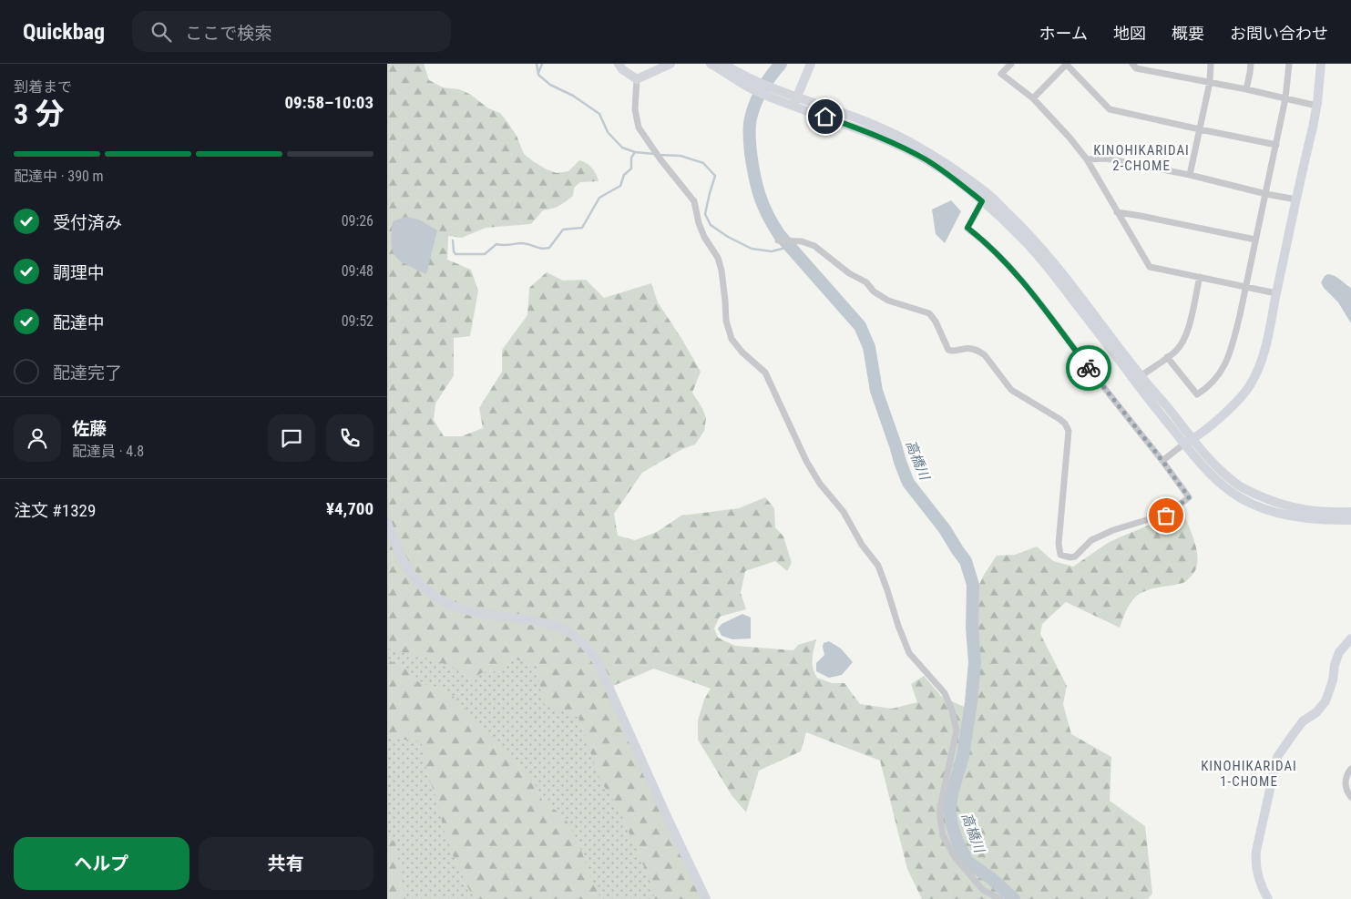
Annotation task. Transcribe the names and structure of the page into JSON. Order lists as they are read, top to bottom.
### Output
{
  "districts": ["KINOHIKARIDAI 2-CHOME", "KINOHIKARIDAI 1-CHOME"],
  "water": ["高橋川"],
  "page": {
    "header": "Quickbag",
    "search": "ここで検索",
    "nav": [
      "ホーム",
      "地図",
      "概要",
      "お問い合わせ"
    ],
    "heading": ["3 分", "到着まで", "09:58–10:03"],
    "panel": [
      "佐藤",
      "配達員 · 4.8",
      "注文 #1329",
      "¥4,700"
    ],
    "bar": "配達中 · 390 m",
    "list": [
      ["受付済み", "09:26"],
      ["調理中", "09:48"],
      ["配達中", "09:52"],
      "配達完了"
    ],
    "buttons": ["ヘルプ", "共有"]
  }
}
